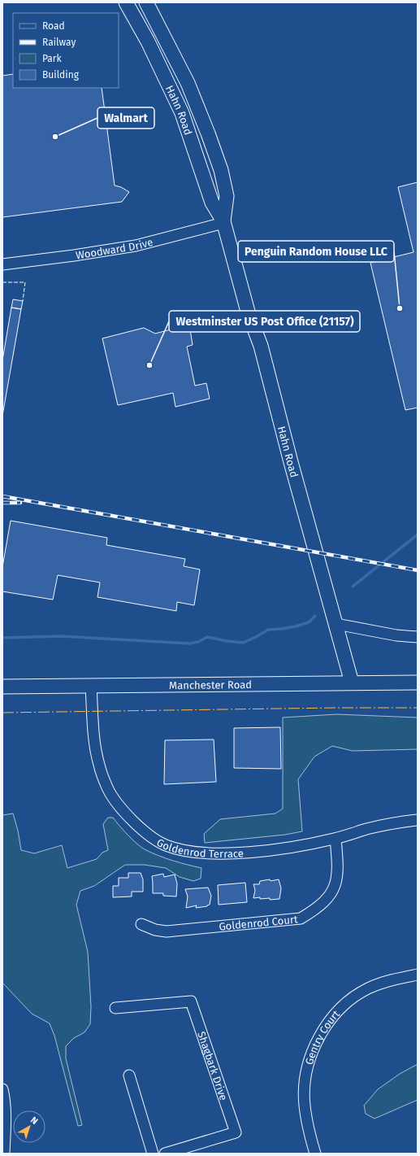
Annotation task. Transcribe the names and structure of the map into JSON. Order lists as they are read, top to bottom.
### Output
{
  "streets": {
    "main road": ["Hahn Road", "Manchester Road"],
    "street": [
      "Woodward Drive",
      "Goldenrod Terrace",
      "Goldenrod Court",
      "Gentry Court",
      "Shagbark Drive"
    ]
  },
  "crossings": [
    ["Hahn Road", "Woodward Drive"],
    ["Hahn Road", "Manchester Road"],
    ["Manchester Road", "Goldenrod Terrace"],
    ["Goldenrod Terrace", "Goldenrod Court"]
  ],
  "places": ["Walmart", "Penguin Random House LLC", "Westminster US Post Office (21157)"],
  "legend": [
    "Road",
    "Railway",
    "Park",
    "Building"
  ],
  "north": "top right"
}
